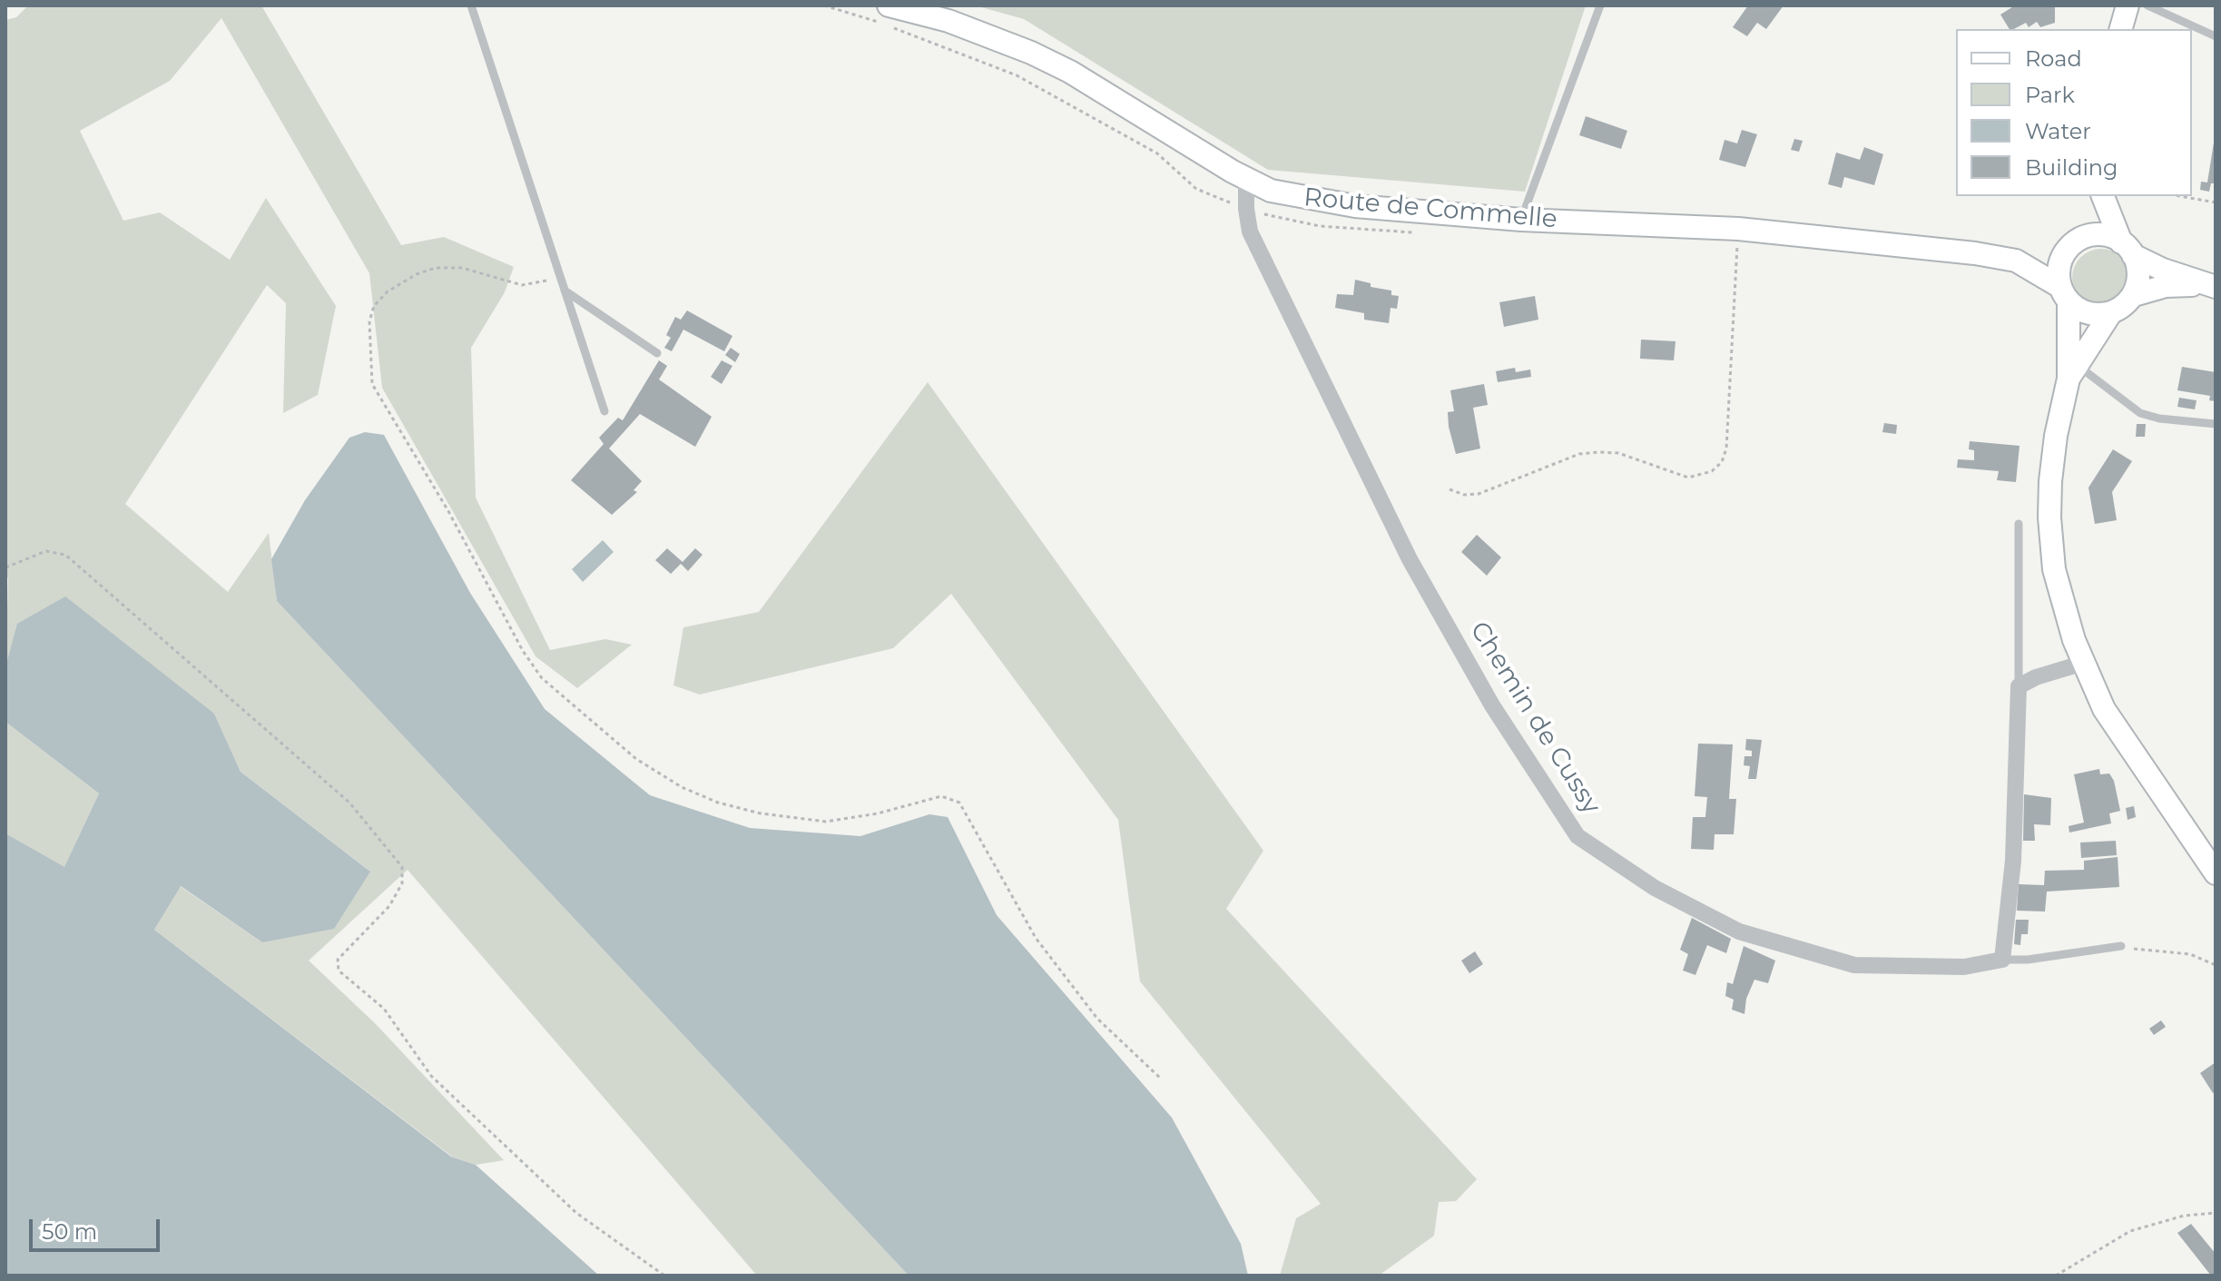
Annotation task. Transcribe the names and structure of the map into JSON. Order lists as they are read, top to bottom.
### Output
{
  "streets": {
    "street": ["Route de Commelle", "Chemin de Cussy"]
  },
  "crossings": [
    ["Route de Commelle", "Chemin de Cussy"]
  ],
  "legend": [
    "Road",
    "Park",
    "Water",
    "Building"
  ],
  "scale_bar": "50 m"
}
